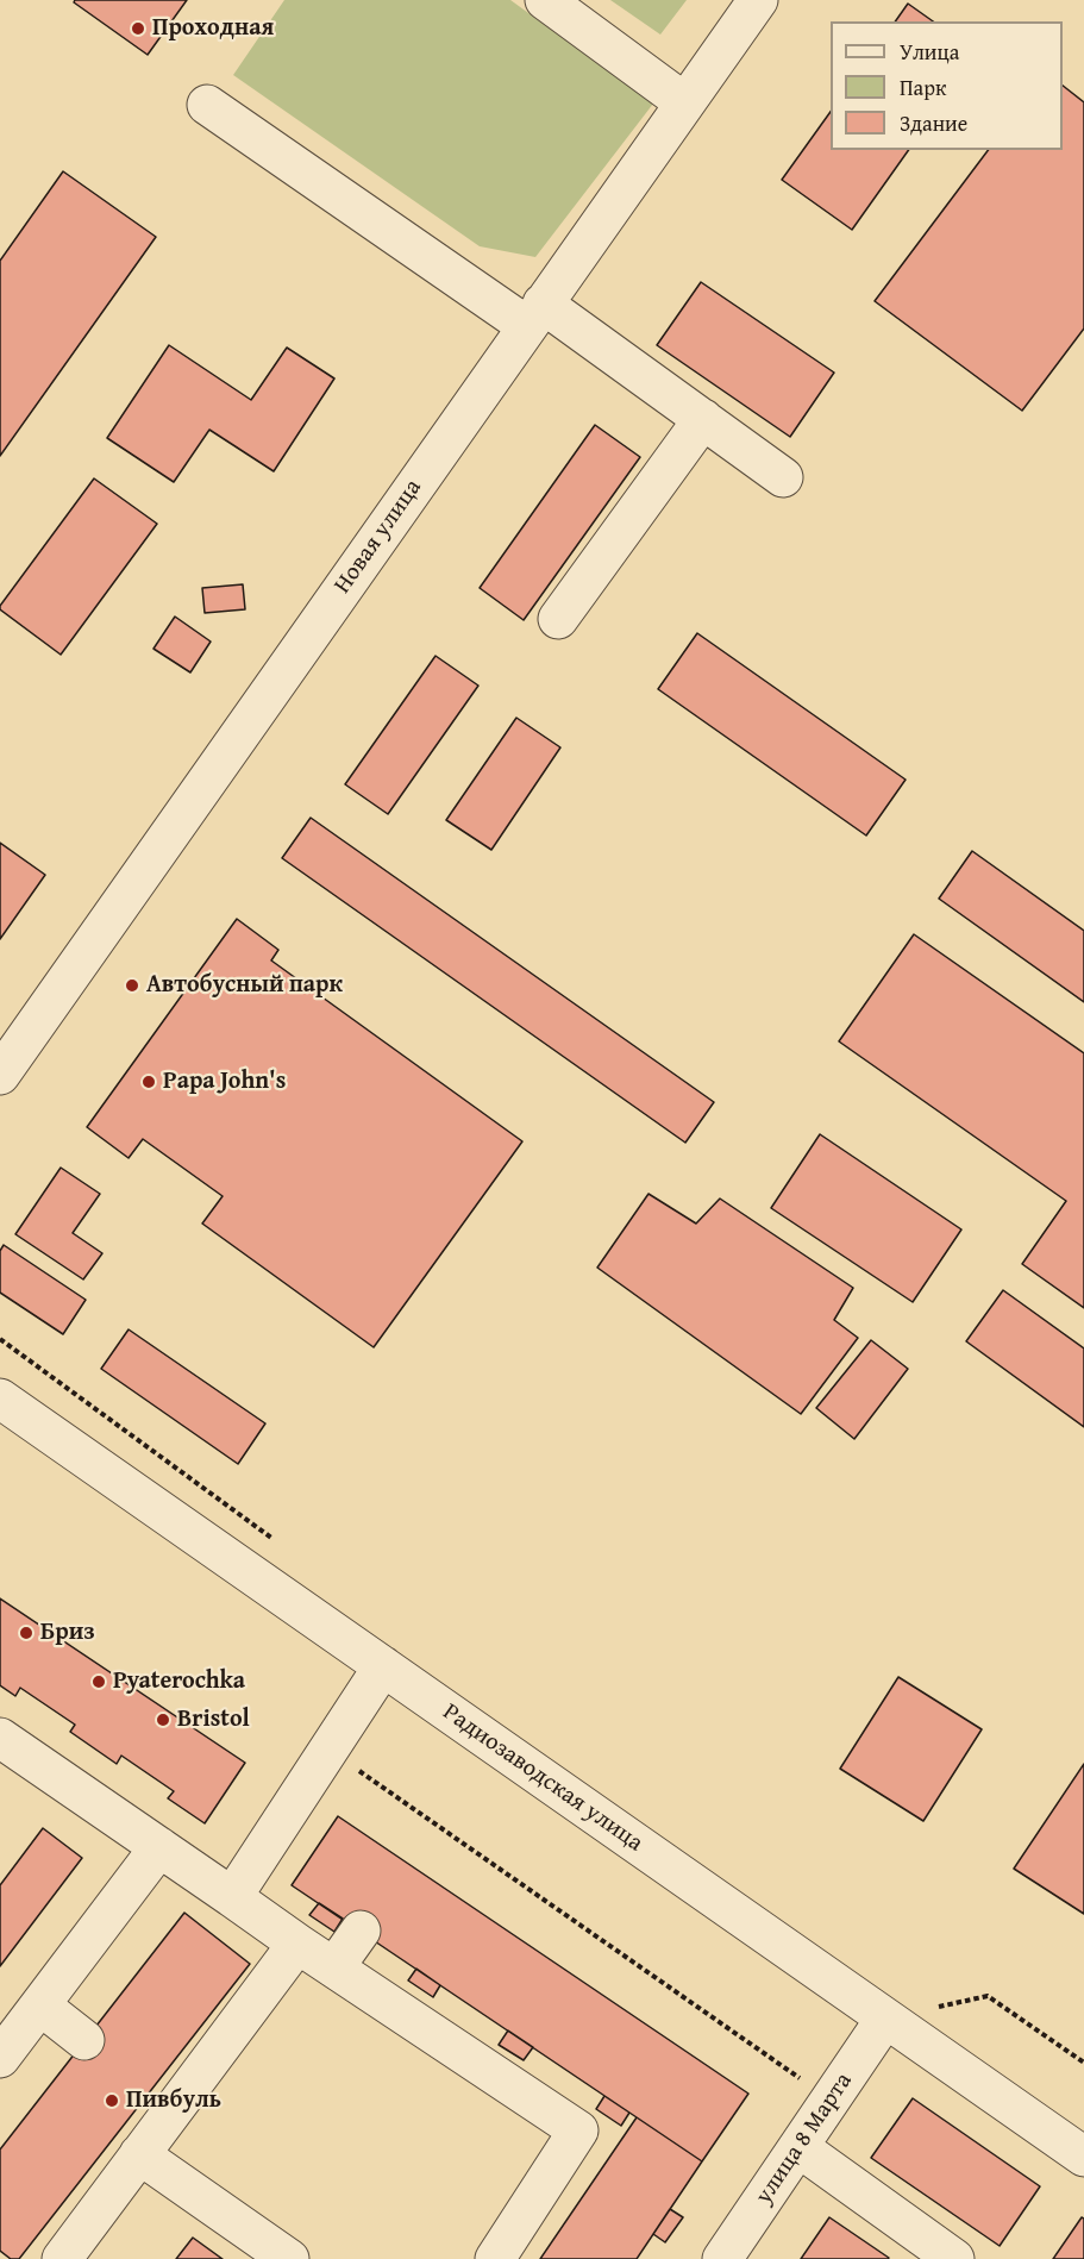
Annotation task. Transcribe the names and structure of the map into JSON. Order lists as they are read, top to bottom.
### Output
{
  "streets": {
    "street": ["Новая улица", "Радиозаводская улица", "улица 8 Марта"]
  },
  "crossings": [
    ["Радиозаводская улица", "улица 8 Марта"]
  ],
  "places": [
    "Проходная",
    "Автобусный парк",
    "Papa John's",
    "Бриз",
    "Pyaterochka",
    "Bristol",
    "Пивбуль"
  ],
  "legend": ["Улица", "Парк", "Здание"]
}
